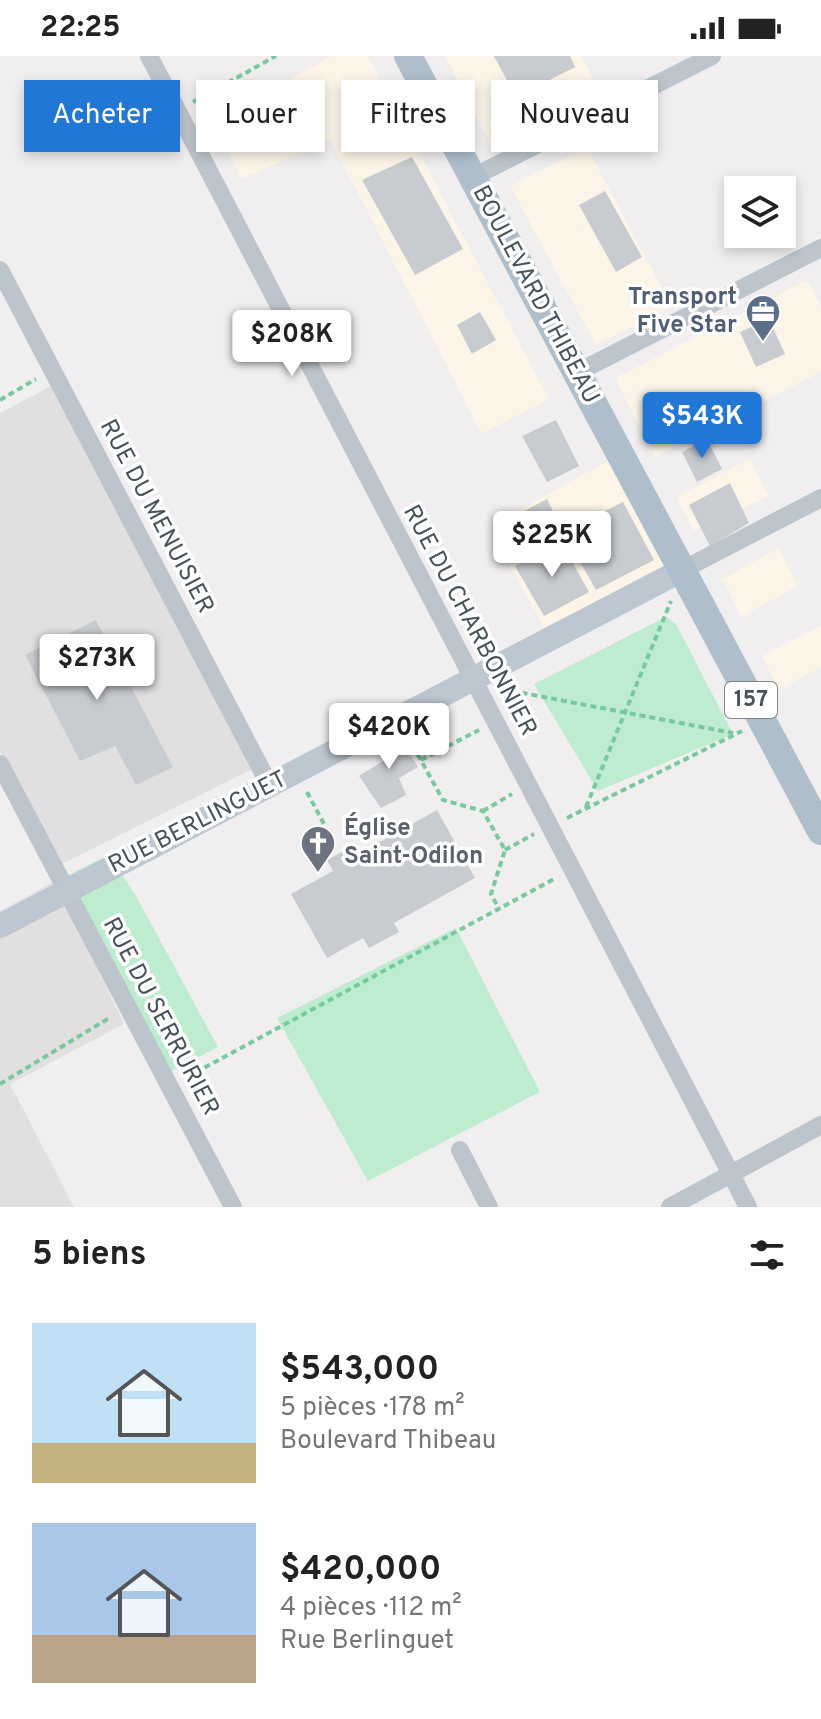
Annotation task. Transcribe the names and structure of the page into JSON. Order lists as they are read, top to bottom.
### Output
{
  "streets": {
    "main road": ["BOULEVARD THIBEAU", "157"],
    "street": [
      "RUE DU MENUISIER",
      "RUE DU CHARBONNIER",
      "RUE BERLINGUET",
      "RUE DU SERRURIER"
    ]
  },
  "crossings": [
    ["BOULEVARD THIBEAU", "RUE BERLINGUET"],
    ["RUE DU MENUISIER", "RUE BERLINGUET"],
    ["RUE DU CHARBONNIER", "RUE BERLINGUET"],
    ["RUE BERLINGUET", "RUE DU SERRURIER"]
  ],
  "places": {
    "office": ["Transport Five Star"],
    "church": ["Église Saint-Odilon"]
  },
  "page": {
    "status": "22:25",
    "chip": [
      "Acheter",
      "Louer",
      "Filtres",
      "Nouveau"
    ],
    "price": [
      "$208K",
      "$543K",
      "$225K",
      "$273K",
      "$420K"
    ],
    "heading": "5 biens",
    "list": [
      {
        "name": "$543,000",
        "note": "5 pièces · 178 m² · Boulevard Thibeau"
      },
      {
        "name": "$420,000",
        "note": "4 pièces · 112 m² · Rue Berlinguet"
      }
    ]
  }
}
